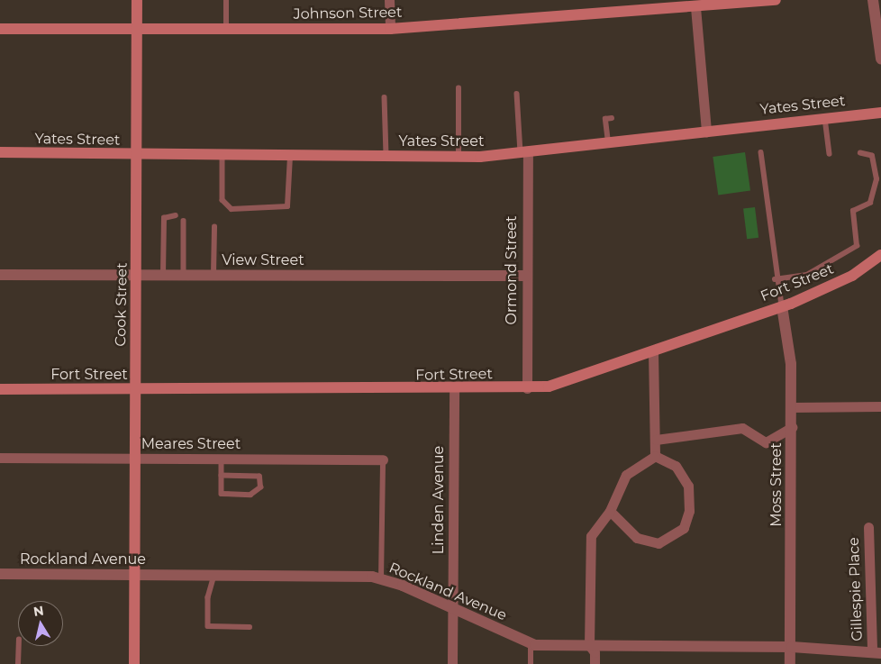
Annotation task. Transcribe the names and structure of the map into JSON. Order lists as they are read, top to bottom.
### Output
{
  "streets": {
    "main road": [
      "Johnson Street",
      "Yates Street",
      "Fort Street",
      "Cook Street"
    ],
    "street": [
      "View Street",
      "Ormond Street",
      "Meares Street",
      "Moss Street",
      "Linden Avenue",
      "Rockland Avenue",
      "Gillespie Place"
    ]
  },
  "crossings": [
    ["Johnson Street", "Cook Street"],
    ["Yates Street", "Ormond Street"],
    ["Yates Street", "Cook Street"],
    ["View Street", "Ormond Street"],
    ["View Street", "Cook Street"],
    ["Ormond Street", "Fort Street"],
    ["Fort Street", "Cook Street"],
    ["Fort Street", "Moss Street"],
    ["Fort Street", "Linden Avenue"],
    ["Cook Street", "Meares Street"],
    ["Cook Street", "Rockland Avenue"],
    ["Moss Street", "Rockland Avenue"],
    ["Linden Avenue", "Rockland Avenue"],
    ["Rockland Avenue", "Gillespie Place"]
  ],
  "north": "top"
}
